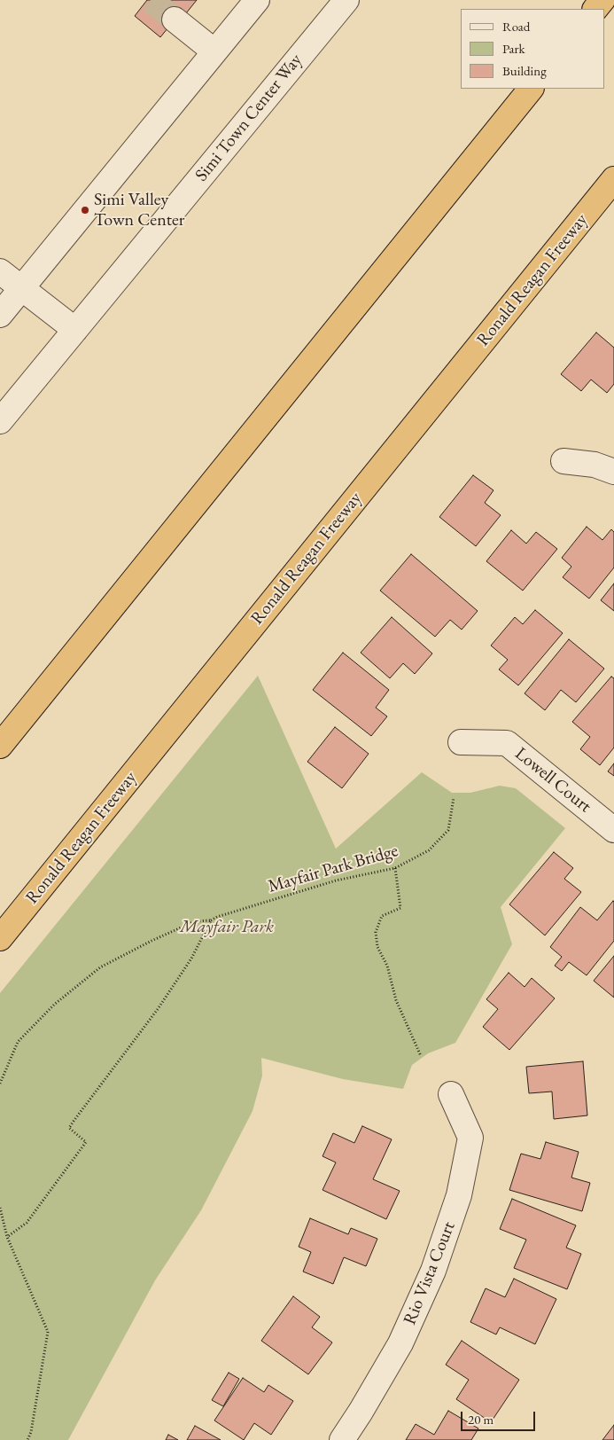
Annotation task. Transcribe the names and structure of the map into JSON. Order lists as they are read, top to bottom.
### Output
{
  "streets": {
    "highway": ["Ronald Reagan Freeway"],
    "street": ["Simi Town Center Way", "Lowell Court", "Rio Vista Court"],
    "path": ["Mayfair Park Bridge"]
  },
  "parks": ["Mayfair Park"],
  "places": ["Simi Valley Town Center"],
  "legend": ["Road", "Park", "Building"],
  "scale_bar": "20 m"
}
